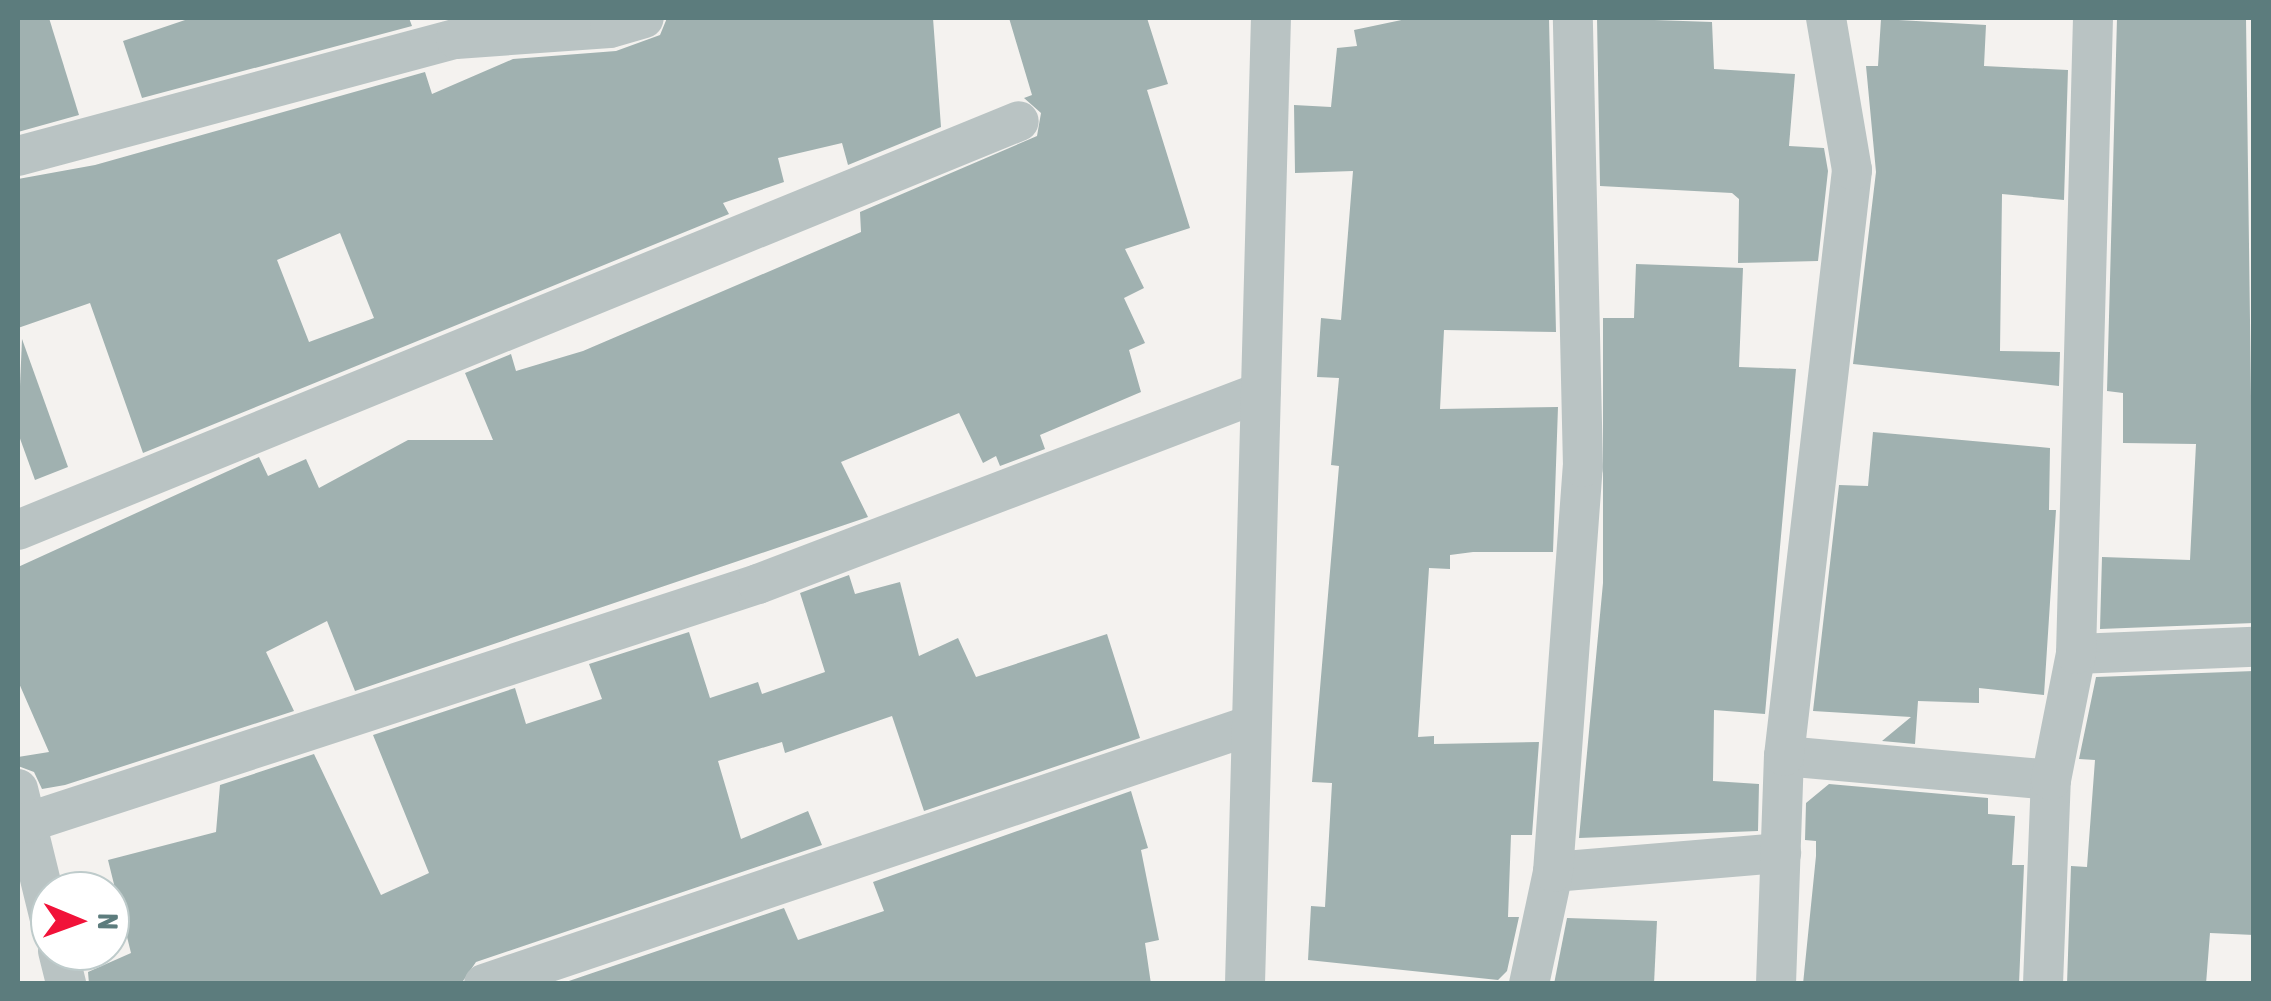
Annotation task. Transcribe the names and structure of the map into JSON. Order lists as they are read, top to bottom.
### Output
{
  "north": "right"
}
